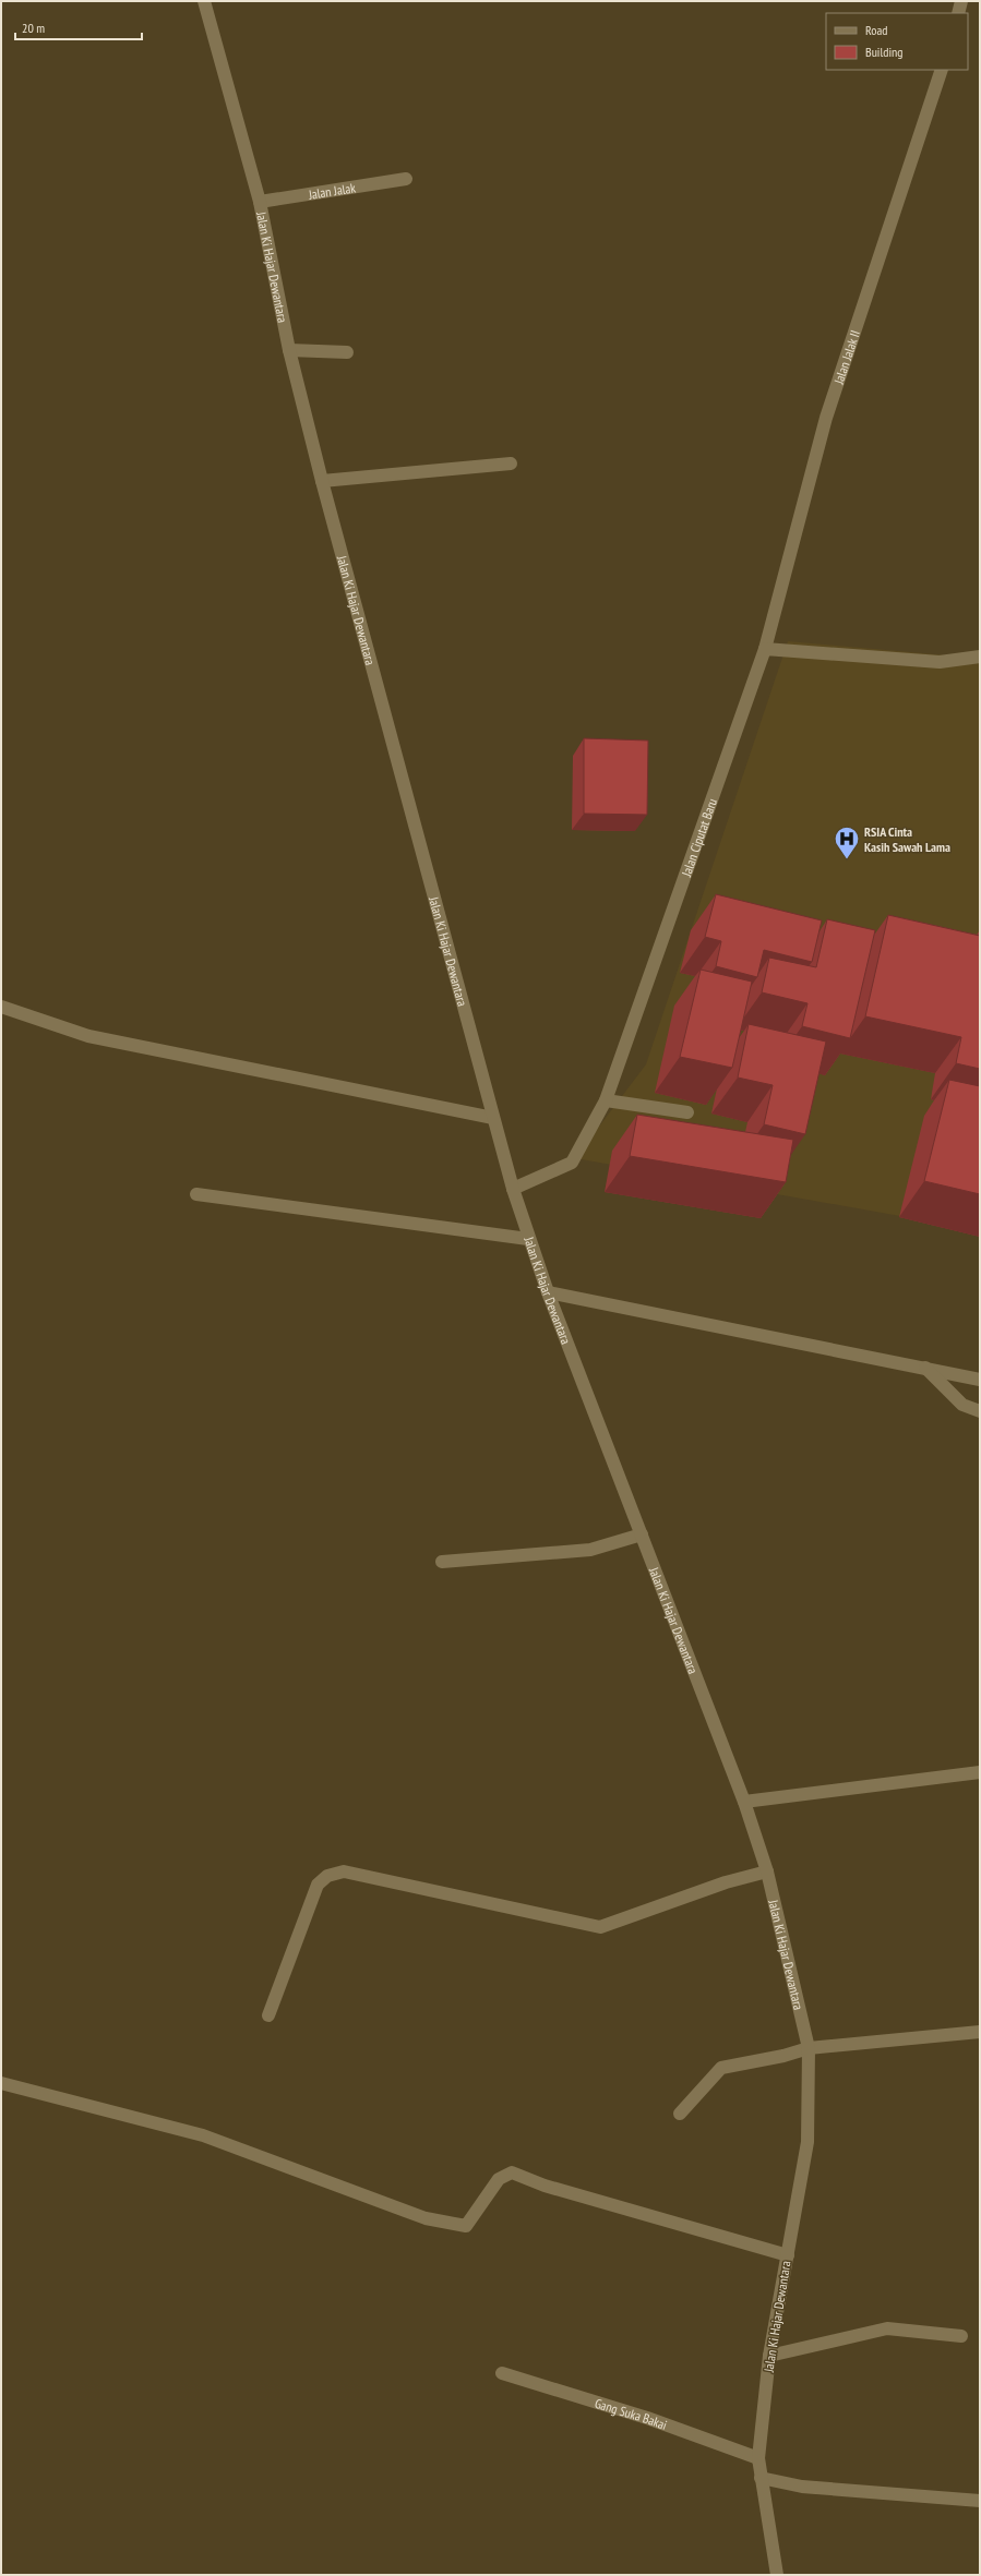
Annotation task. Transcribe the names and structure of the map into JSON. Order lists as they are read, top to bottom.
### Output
{
  "streets": {
    "street": [
      "Jalan Jalak",
      "Jalan Ki Hajar Dewantara",
      "Jalan Jalak II",
      "Jalan Ciputat Baru",
      "Gang Suka Bakai"
    ]
  },
  "crossings": [
    ["Jalan Jalak", "Jalan Ki Hajar Dewantara"],
    ["Jalan Ki Hajar Dewantara", "Jalan Ciputat Baru"],
    ["Jalan Ki Hajar Dewantara", "Gang Suka Bakai"],
    ["Jalan Jalak II", "Jalan Ciputat Baru"]
  ],
  "places": {
    "hospital": ["RSIA Cinta Kasih Sawah Lama"]
  },
  "legend": ["Road", "Building"],
  "scale_bar": "20 m"
}
